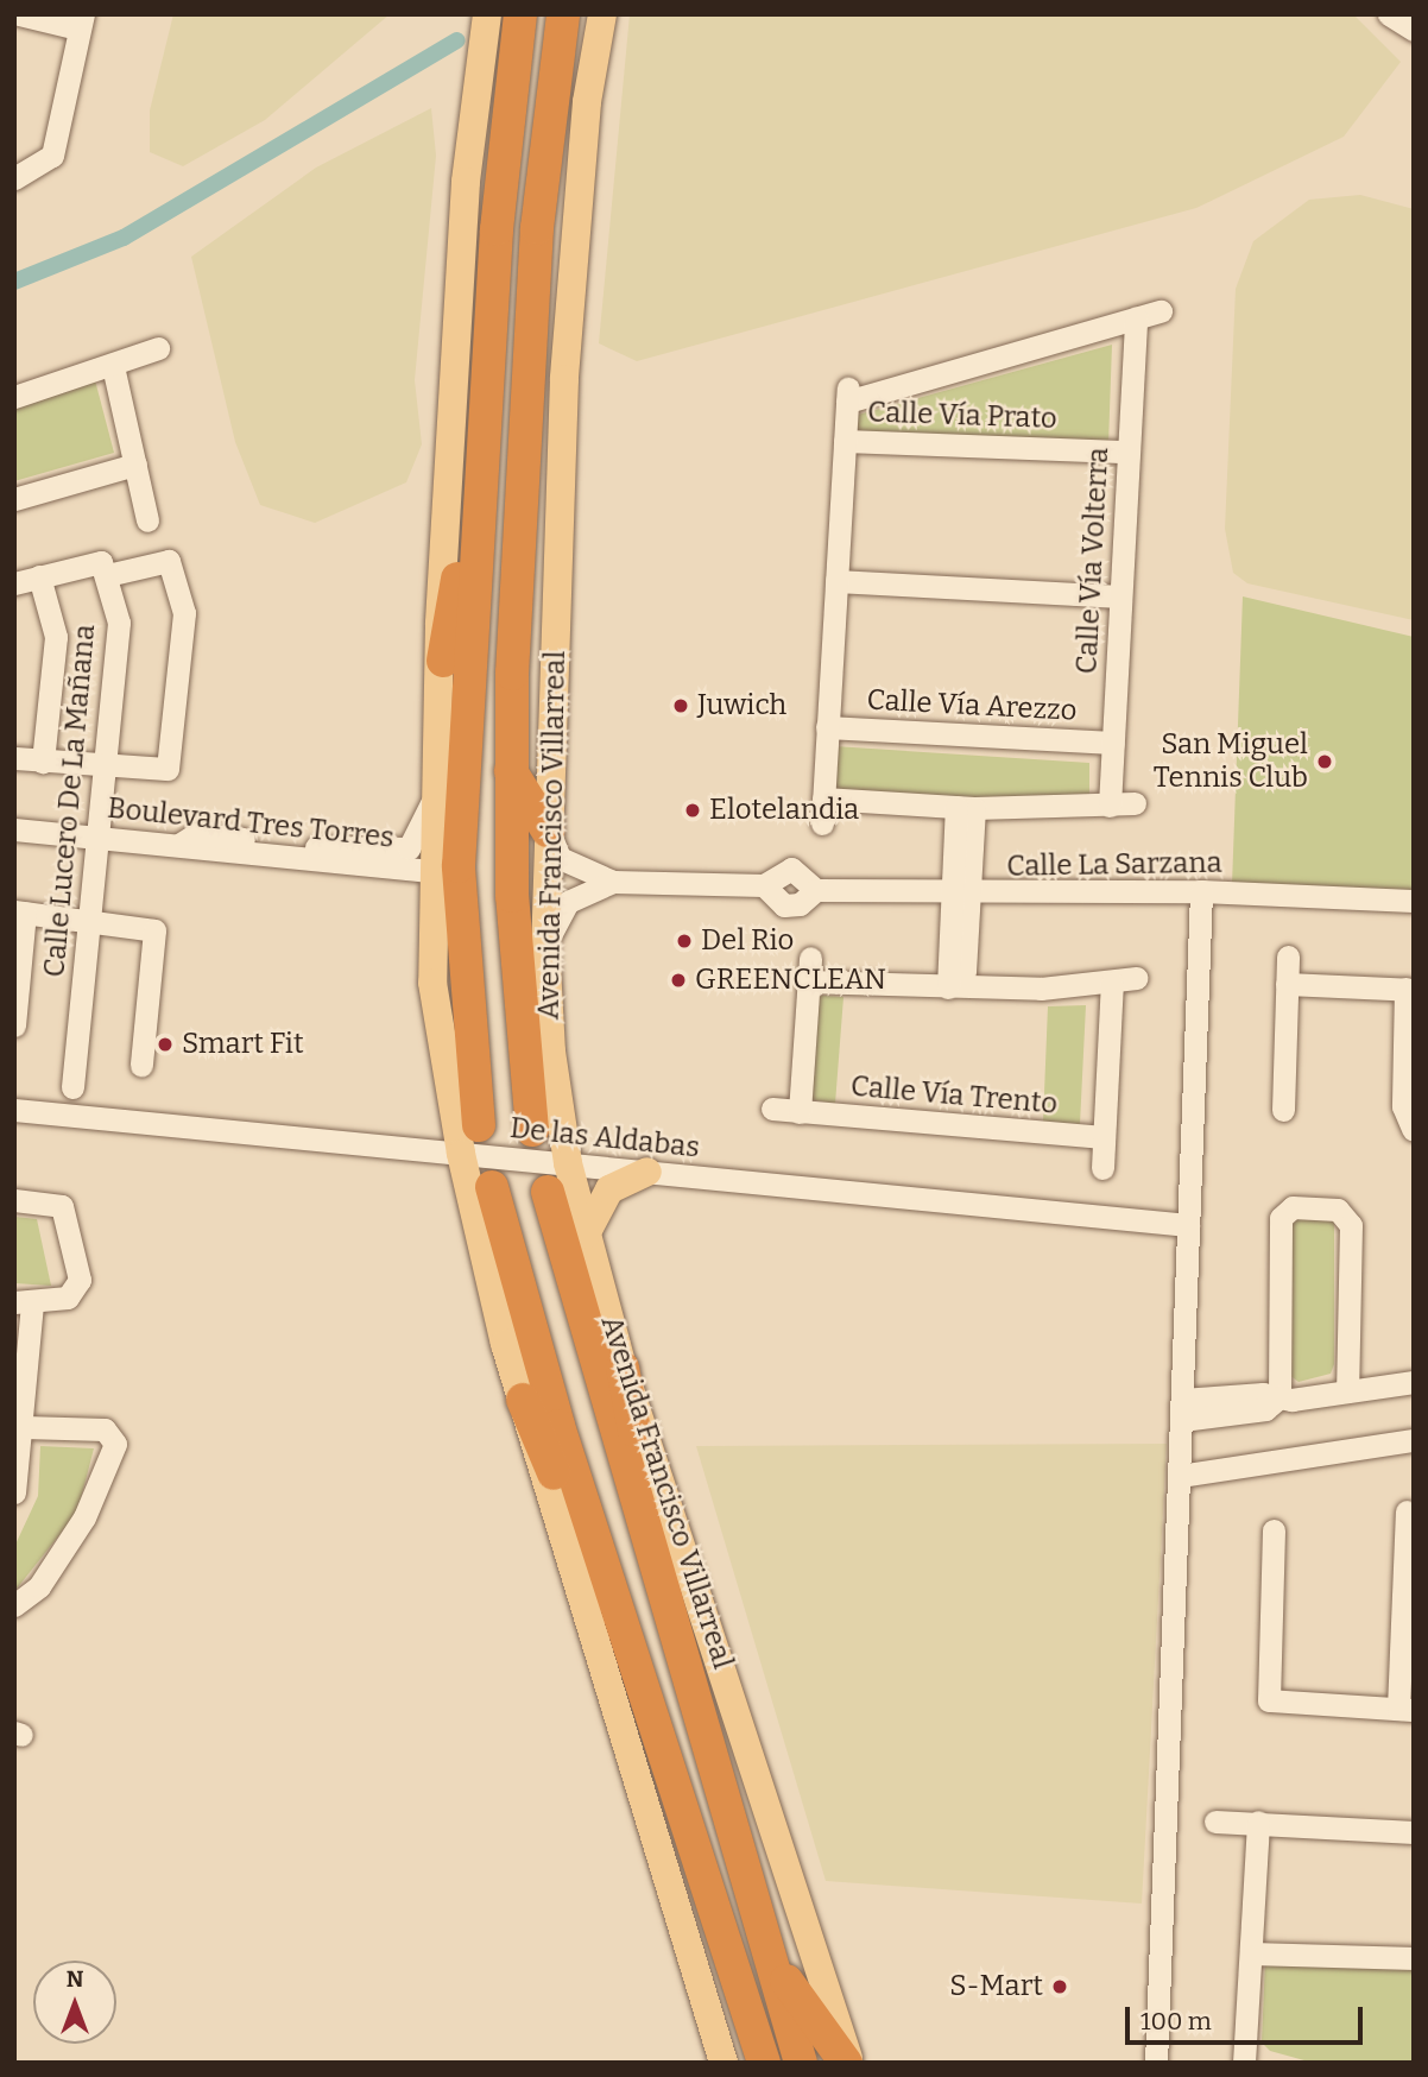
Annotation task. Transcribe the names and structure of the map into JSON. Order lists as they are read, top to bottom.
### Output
{
  "streets": {
    "highway": ["Avenida Francisco Villarreal"],
    "street": [
      "Calle Vía Prato",
      "Calle Vía Volterra",
      "Calle Vía Arezzo",
      "Calle Lucero De La Mañana",
      "Boulevard Tres Torres",
      "Calle La Sarzana",
      "Calle Vía Trento",
      "De las Aldabas"
    ]
  },
  "crossings": [
    ["Calle Vía Prato", "Calle Vía Volterra"],
    ["Calle Vía Volterra", "Calle Vía Arezzo"],
    ["Calle Lucero De La Mañana", "Boulevard Tres Torres"],
    ["Avenida Francisco Villarreal", "Calle La Sarzana"],
    ["Avenida Francisco Villarreal", "De las Aldabas"]
  ],
  "places": [
    "Juwich",
    "San Miguel Tennis Club",
    "Elotelandia",
    "Del Rio",
    "GREENCLEAN",
    "Smart Fit",
    "S-Mart"
  ],
  "scale_bar": "100 m",
  "north": "top"
}
